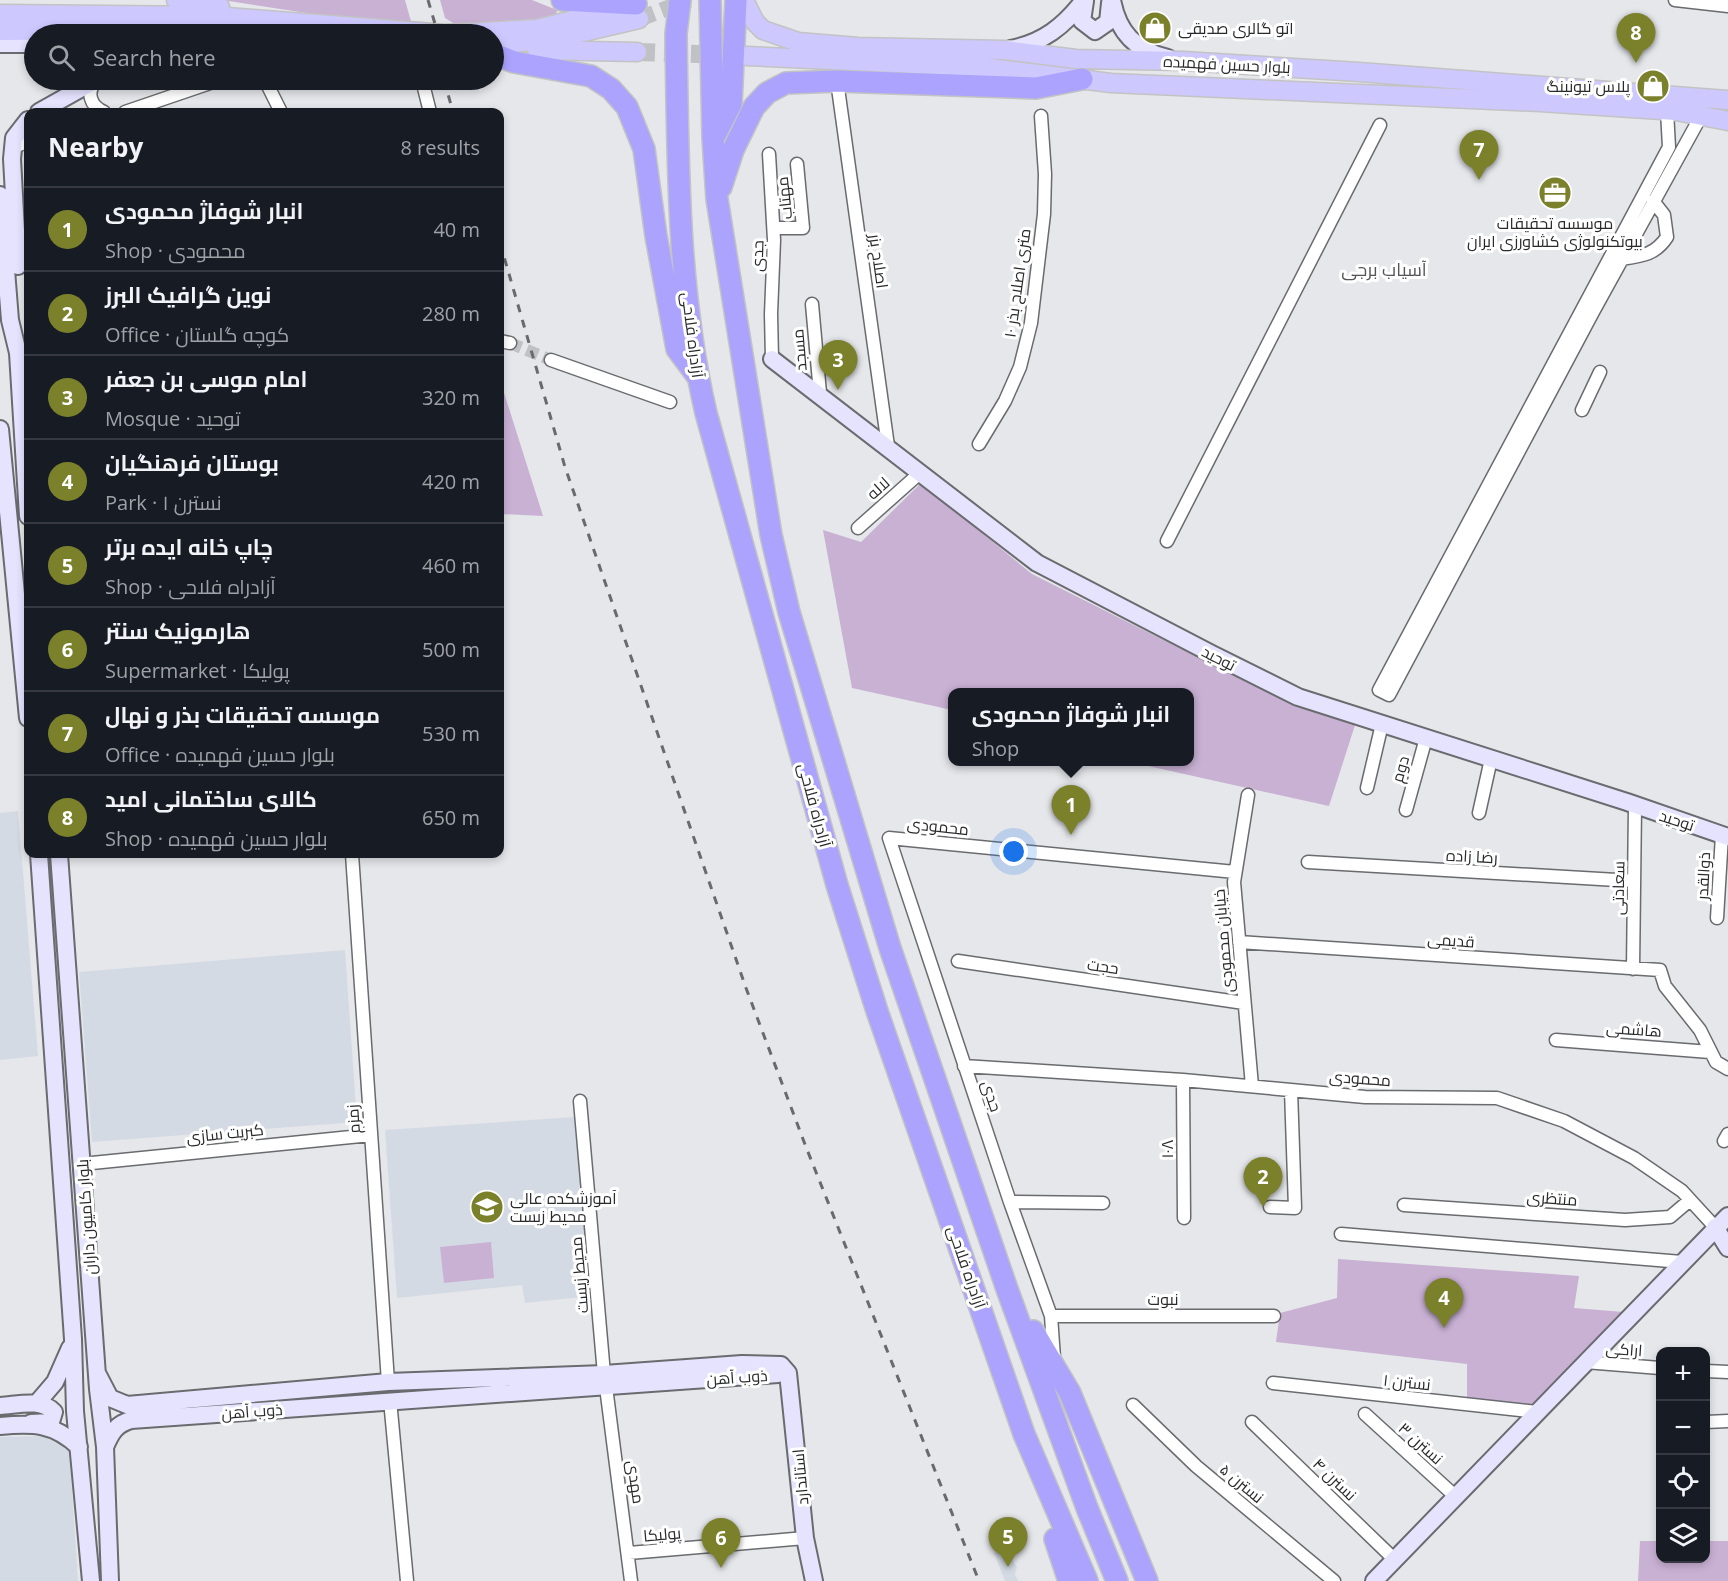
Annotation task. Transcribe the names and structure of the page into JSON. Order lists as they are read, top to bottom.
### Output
{
  "streets": {
    "highway": ["آزادراه فلاحی"],
    "main road": [
      "بلوار حسین فهمیده",
      "توحید",
      "بلوار کامیون داران",
      "ذوب آهن",
      "استاندارد"
    ],
    "street": [
      "مهتاب",
      "جدی",
      "اصلاح بزر",
      "۱۰ متری اصلاح بذر",
      "مسجد",
      "لاله",
      "دوم",
      "محمودی",
      "رضا زاده",
      "ذوالقدر",
      "سعادتی",
      "قدیمی",
      "خیابان محمودی",
      "حجت",
      "هاشمی",
      "زمزم",
      "کبریت سازی",
      "۱۰۸",
      "منتظری",
      "محیط زیست",
      "نبوت",
      "اراکی",
      "نسترن ۱",
      "نسترن ۳",
      "نسترن ۴",
      "مهدی",
      "نسترن ۵",
      "پولیکا"
    ]
  },
  "crossings": [
    ["مهتاب", "جدی"],
    ["جدی", "توحید"],
    ["جدی", "محمودی"],
    ["جدی", "نبوت"],
    ["اصلاح بزر", "توحید"],
    ["مسجد", "توحید"],
    ["لاله", "توحید"],
    ["توحید", "دوم"],
    ["توحید", "ذوالقدر"],
    ["توحید", "سعادتی"],
    ["محمودی", "خیابان محمودی"],
    ["محمودی", "۱۰۸"],
    ["محمودی", "منتظری"],
    ["رضا زاده", "سعادتی"],
    ["سعادتی", "قدیمی"],
    ["قدیمی", "خیابان محمودی"],
    ["قدیمی", "هاشمی"],
    ["خیابان محمودی", "حجت"],
    ["زمزم", "کبریت سازی"],
    ["زمزم", "ذوب آهن"],
    ["کبریت سازی", "بلوار کامیون داران"],
    ["بلوار کامیون داران", "ذوب آهن"],
    ["محیط زیست", "ذوب آهن"],
    ["محیط زیست", "مهدی"],
    ["ذوب آهن", "استاندارد"],
    ["ذوب آهن", "مهدی"],
    ["استاندارد", "پولیکا"],
    ["مهدی", "پولیکا"]
  ],
  "districts": ["آسیاب برجی"],
  "places": {
    "shop": ["اتو گالری صدیقی", "پلاس تیونینگ"],
    "office": ["موسسه تحقیقات بیوتکنولوژی کشاورزی ایران"],
    "school or university": ["آموزشکده عالی محیط زیست"]
  },
  "page": {
    "pins": [
      "8",
      "7",
      "3",
      "1",
      "2",
      "4",
      "5",
      "6"
    ],
    "search": "Search here",
    "heading": ["Nearby", "8 results"],
    "list": [
      {
        "mark": "1",
        "name": "انبار شوفاژ محمودی",
        "note": "Shop · محمودی",
        "value": "40 m"
      },
      {
        "mark": "2",
        "name": "نوین گرافیک البرز",
        "note": "Office · کوچه گلستان",
        "value": "280 m"
      },
      {
        "mark": "3",
        "name": "امام موسی بن جعفر",
        "note": "Mosque · توحید",
        "value": "320 m"
      },
      {
        "mark": "4",
        "name": "بوستان فرهنگیان",
        "note": "Park · نسترن ۱",
        "value": "420 m"
      },
      {
        "mark": "5",
        "name": "چاپ خانه ایده برتر",
        "note": "Shop · آزادراه فلاحی",
        "value": "460 m"
      },
      {
        "mark": "6",
        "name": "هارمونیک سنتر",
        "note": "Supermarket · پولیکا",
        "value": "500 m"
      },
      {
        "mark": "7",
        "name": "موسسه تحقیقات بذر و نهال",
        "note": "Office · بلوار حسین فهمیده",
        "value": "530 m"
      },
      {
        "mark": "8",
        "name": "کالای ساختمانی امید",
        "note": "Shop · بلوار حسین فهمیده",
        "value": "650 m"
      }
    ],
    "popup": ["انبار شوفاژ محمودی", "Shop"],
    "map_buttons": ["+", "−"]
  }
}
